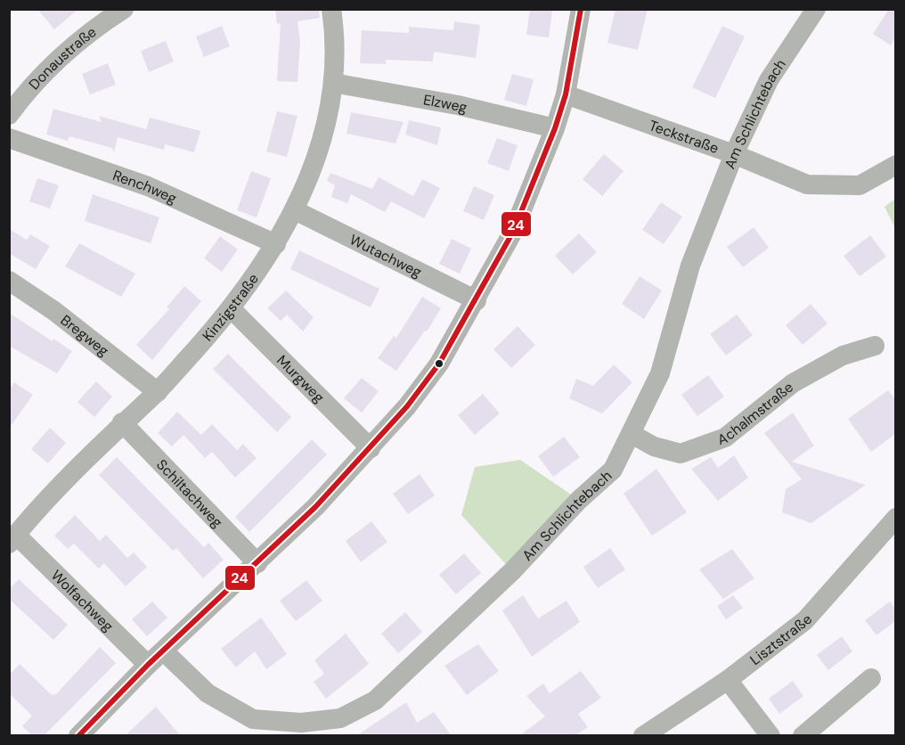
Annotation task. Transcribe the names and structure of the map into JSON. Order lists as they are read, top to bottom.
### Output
{
  "streets": {
    "street": [
      "Donaustraße",
      "Elzweg",
      "Am Schlichtebach",
      "Teckstraße",
      "Renchweg",
      "Wutachweg",
      "Kinzigstraße",
      "Bregweg",
      "Murgweg",
      "Achalmstraße",
      "Schiltachweg",
      "Wolfachweg",
      "Lisztstraße"
    ]
  },
  "crossings": [
    ["Elzweg", "Kinzigstraße"],
    ["Am Schlichtebach", "Teckstraße"],
    ["Am Schlichtebach", "Achalmstraße"],
    ["Renchweg", "Kinzigstraße"],
    ["Wutachweg", "Kinzigstraße"],
    ["Kinzigstraße", "Bregweg"],
    ["Kinzigstraße", "Murgweg"],
    ["Kinzigstraße", "Schiltachweg"],
    ["Kinzigstraße", "Wolfachweg"]
  ],
  "lines": ["transit line 24"]
}
